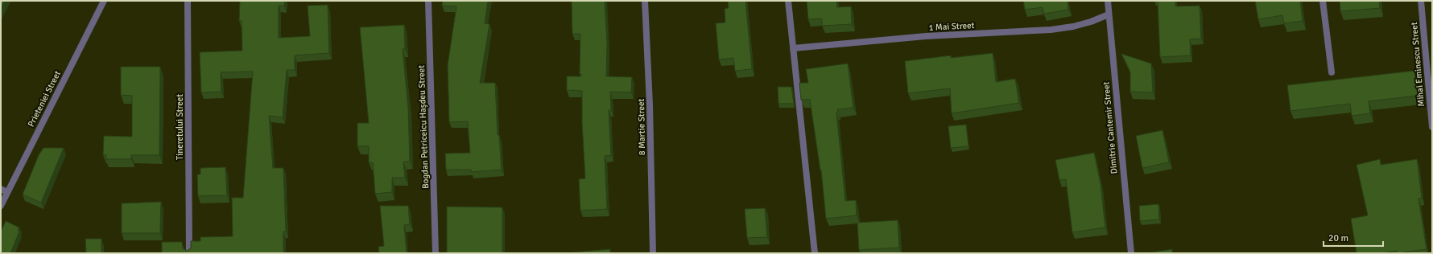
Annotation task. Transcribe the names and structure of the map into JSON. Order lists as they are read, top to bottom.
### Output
{
  "streets": {
    "street": [
      "1 Mai Street",
      "Mihai Eminescu Street",
      "Prieteniei Street",
      "Tineretului Street",
      "Bogdan Petriceicu Hașdeu Street",
      "8 Martie Street",
      "Dimitrie Cantemir Street"
    ]
  },
  "crossings": [
    ["1 Mai Street", "Dimitrie Cantemir Street"]
  ],
  "scale_bar": "20 m"
}
